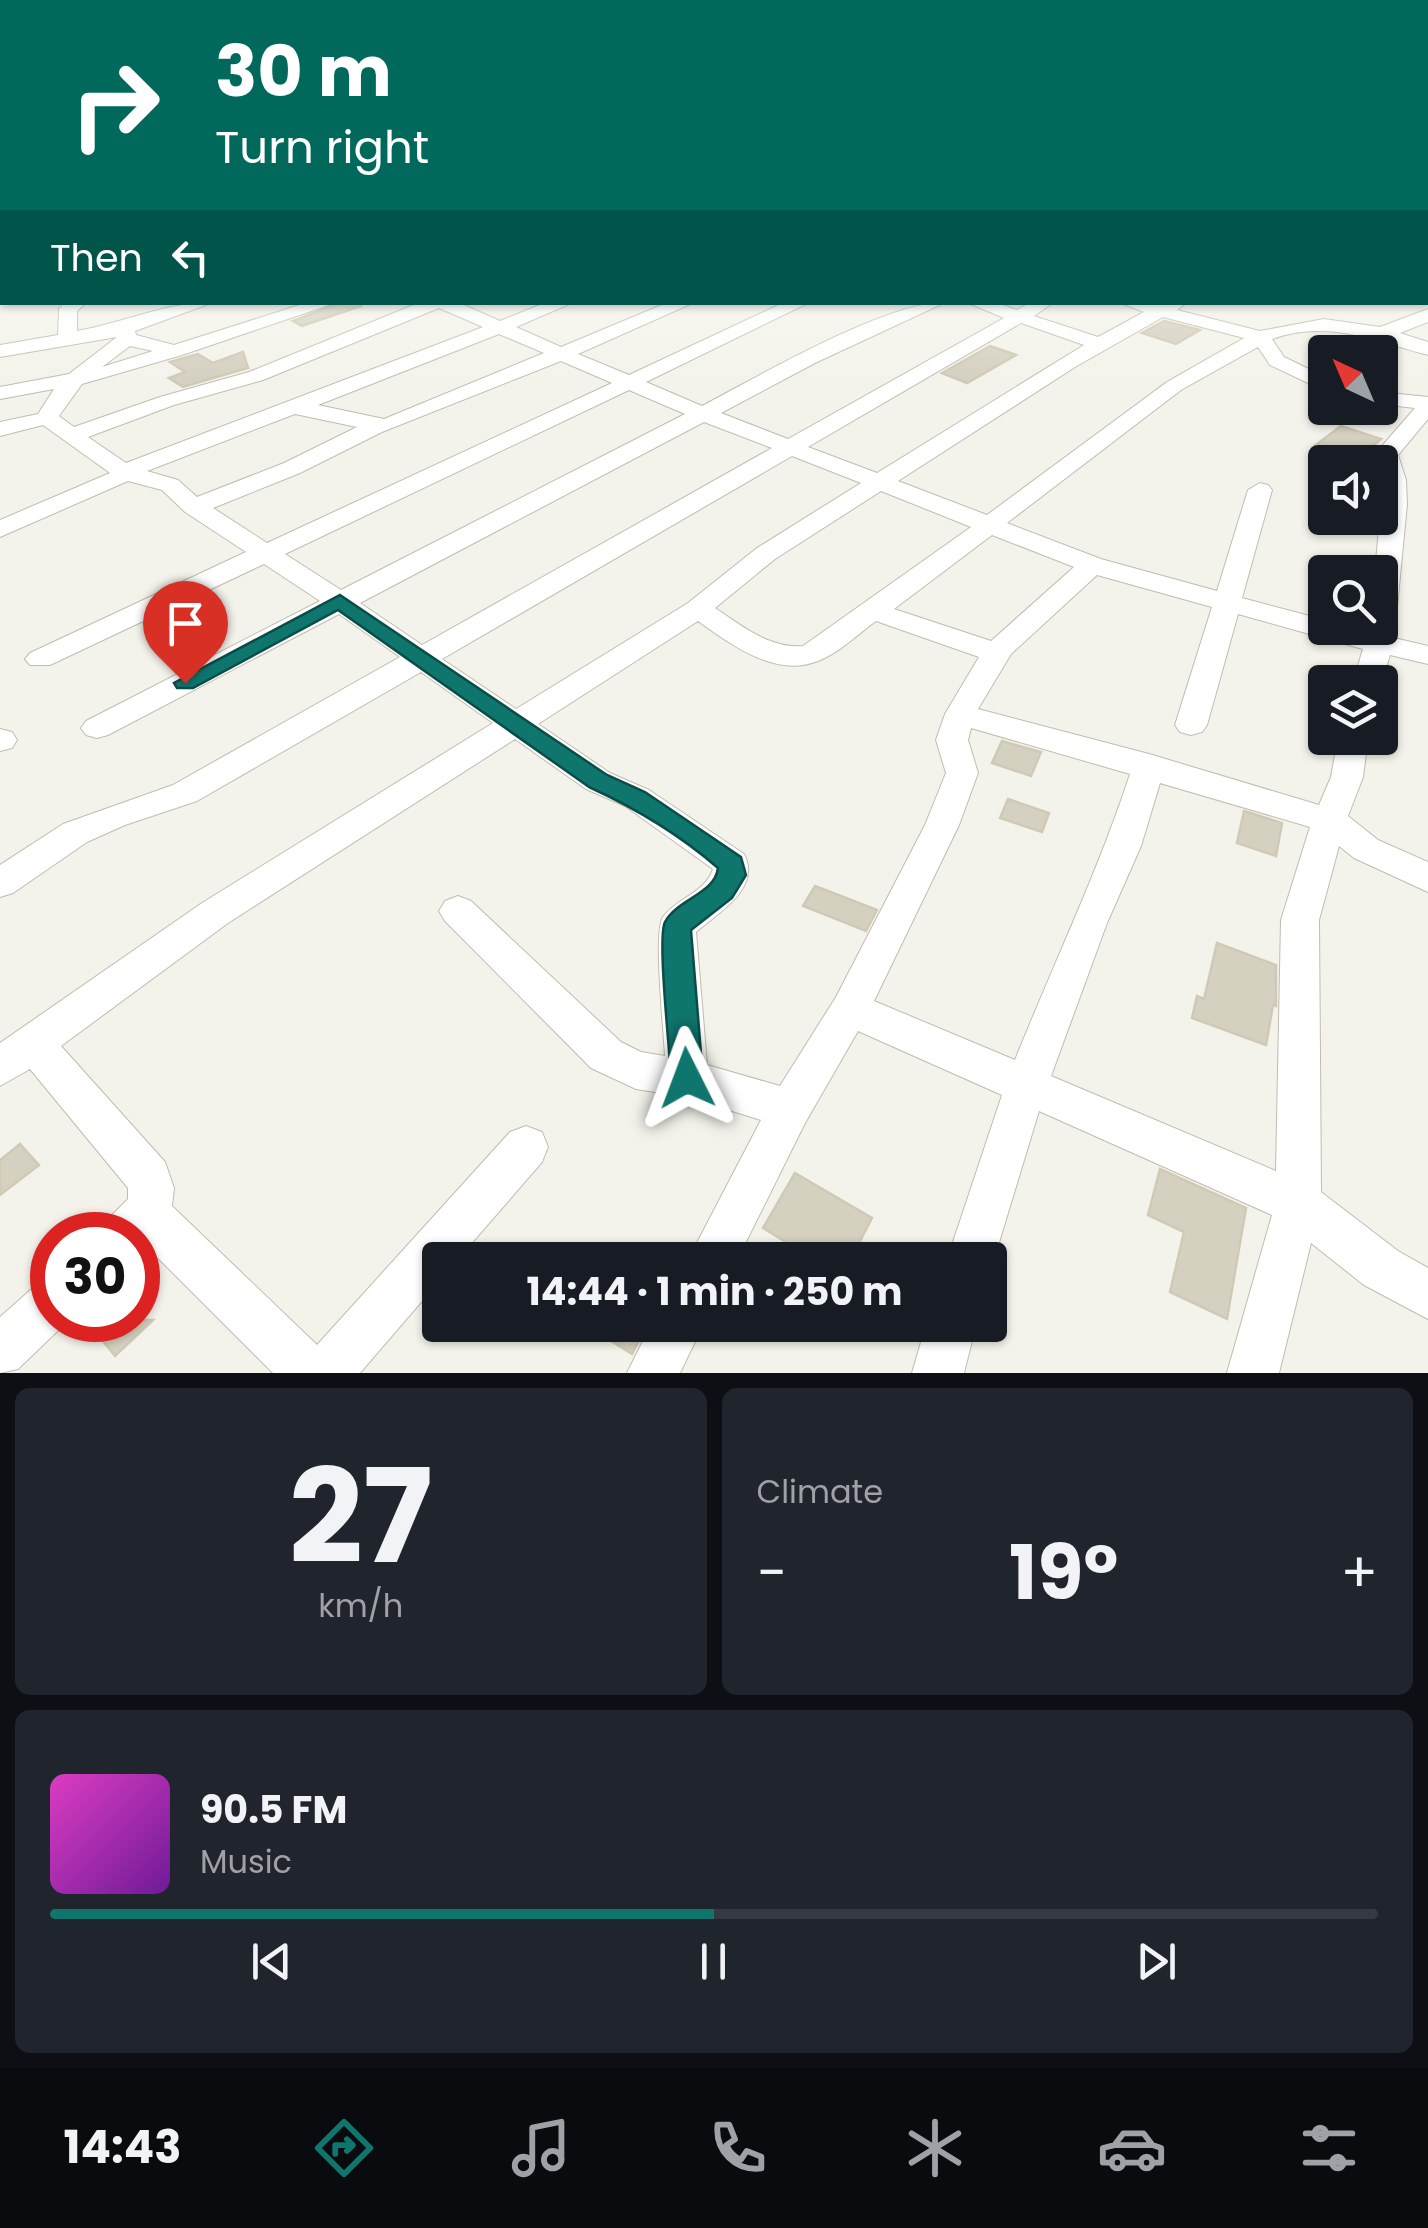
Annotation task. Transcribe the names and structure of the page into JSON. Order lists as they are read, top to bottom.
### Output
{
  "north": "top left",
  "page": {
    "turn": ["30 m", "Turn right"],
    "then": "Then",
    "limit": "30",
    "trip": "14:44 · 1 min · 250 m",
    "tile": [
      ["27", "km/h"],
      "Climate"
    ],
    "heat": ["−", "19°", "+"],
    "song": ["90.5 FM", "Music"],
    "tabs": "14:43"
  }
}
